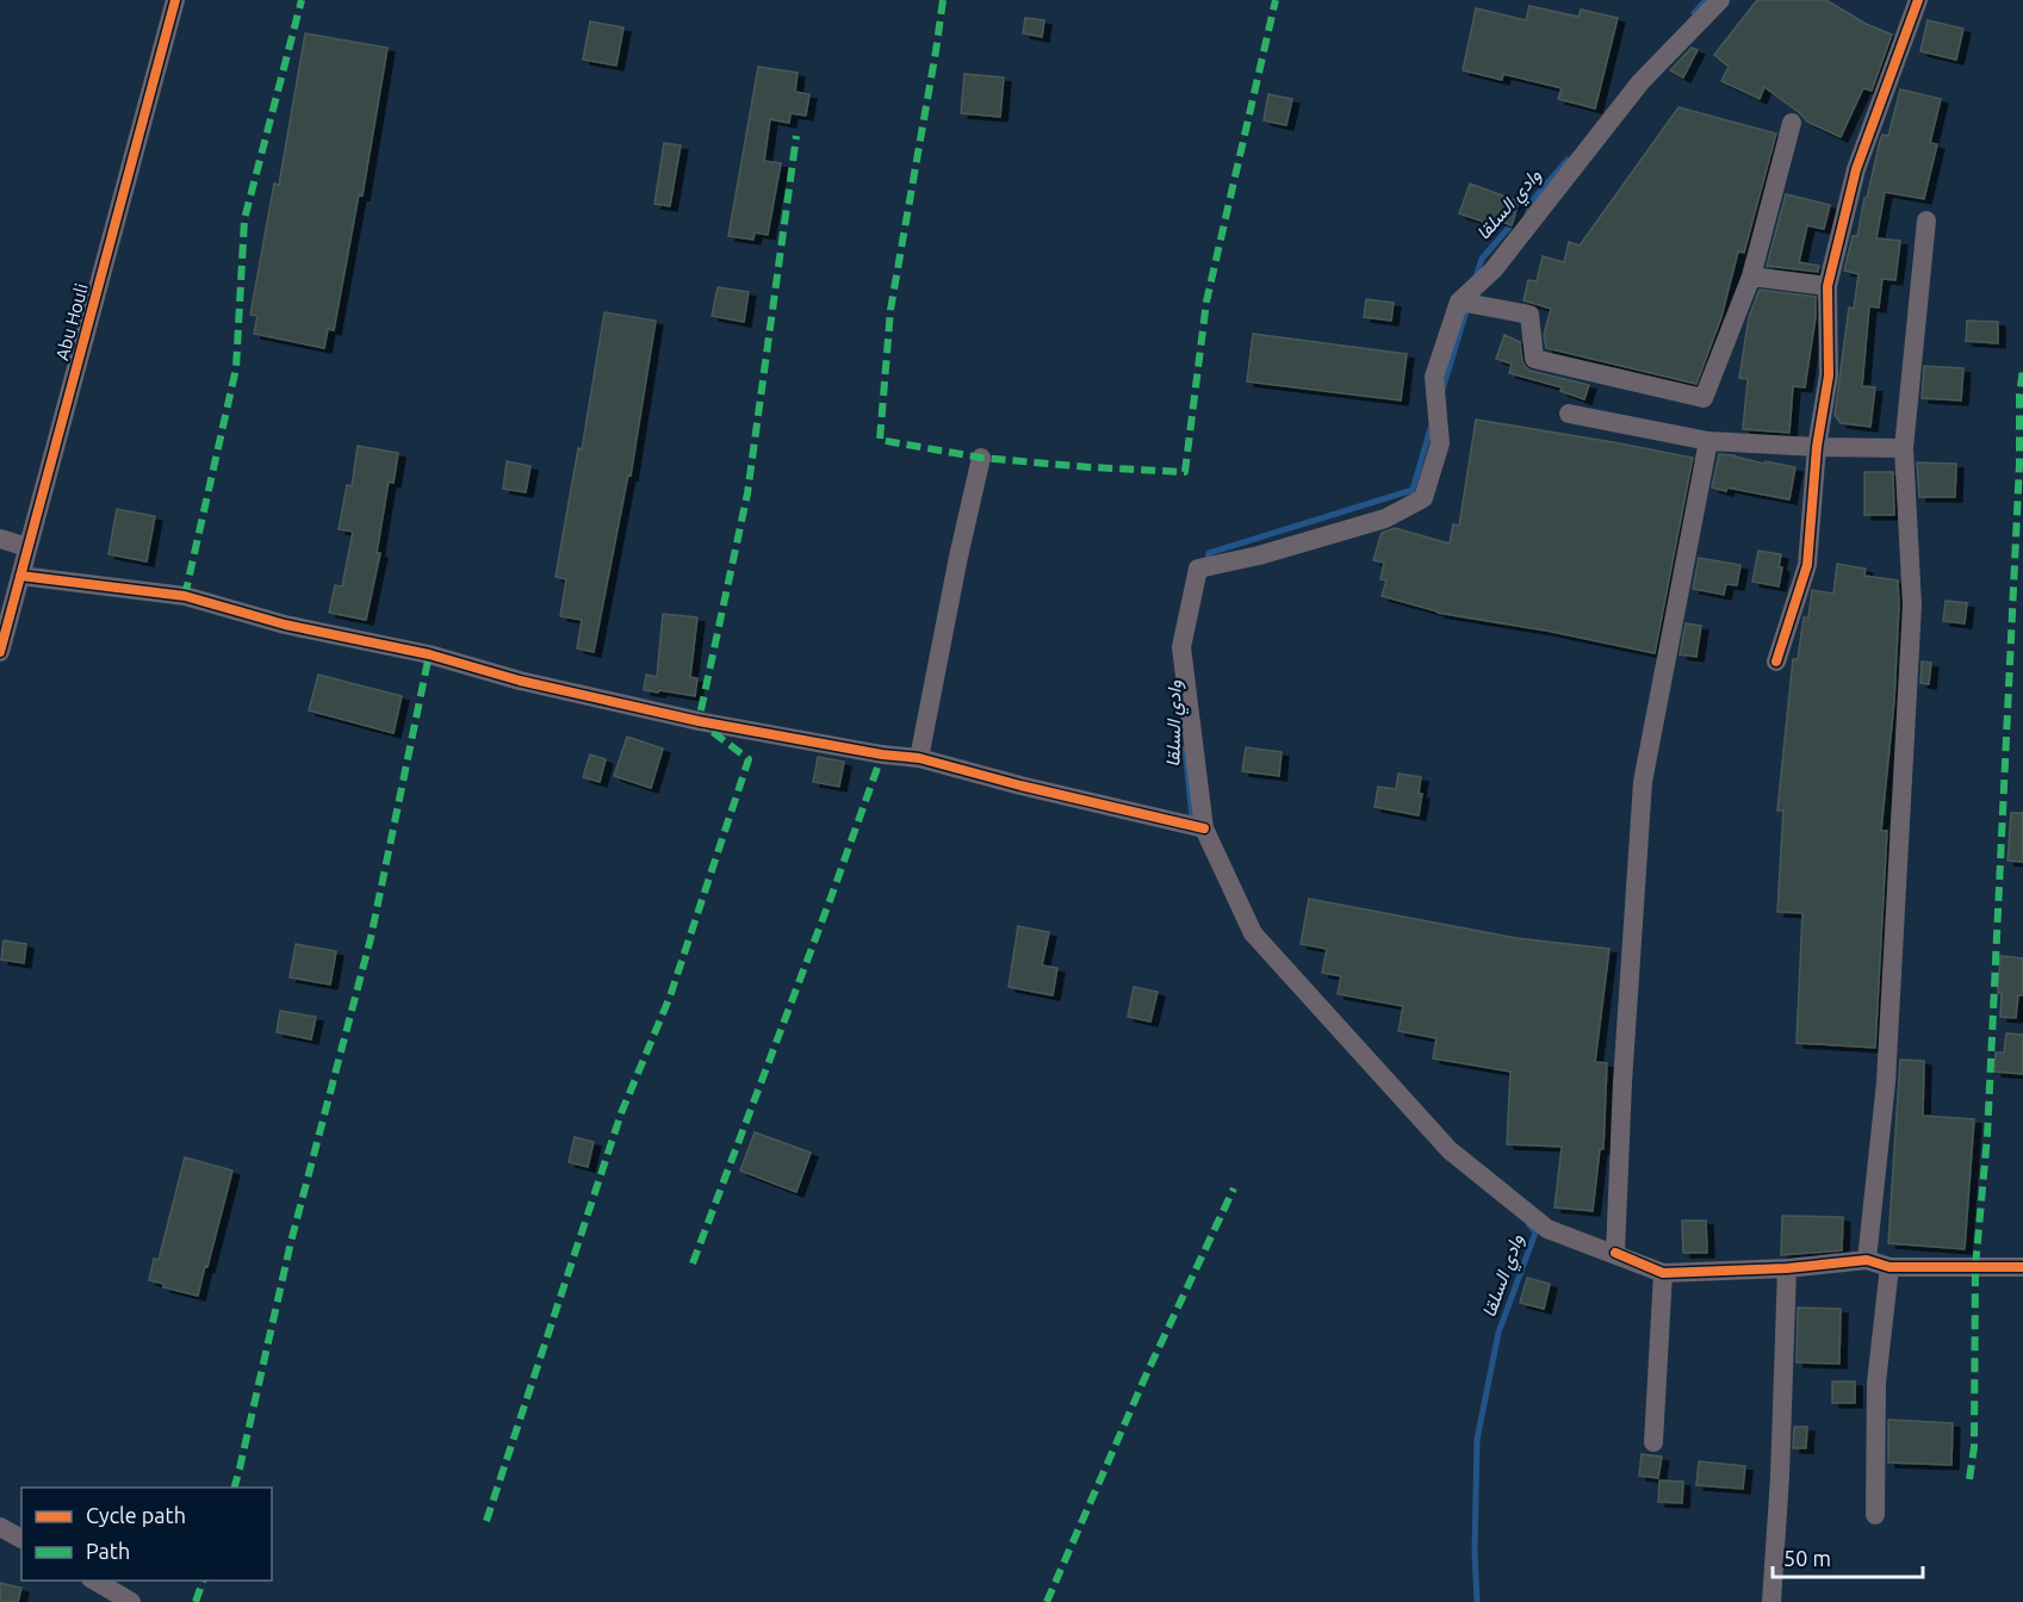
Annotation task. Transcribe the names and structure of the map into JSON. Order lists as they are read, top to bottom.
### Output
{
  "streets": {
    "street": ["Abu Houli"]
  },
  "water": ["وادي السلقا"],
  "legend": ["Cycle path", "Path"],
  "scale_bar": "50 m"
}
